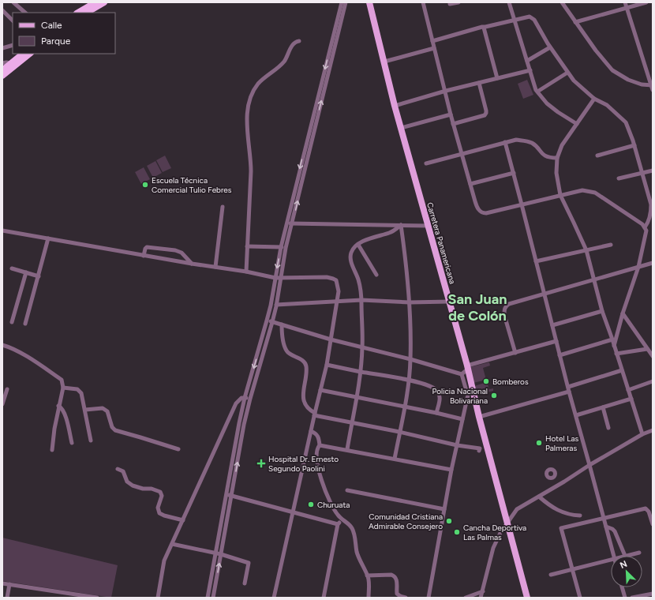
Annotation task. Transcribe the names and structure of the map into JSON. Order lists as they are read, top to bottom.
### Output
{
  "streets": {
    "main road": ["Carretera Panamericana"]
  },
  "districts": ["San Juan de Colón"],
  "places": {
    "other": [
      "Escuela Técnica Comercial Tulio Febres",
      "Bomberos",
      "Policia Nacional Bolivariana",
      "Hotel Las Palmeras",
      "Churuata",
      "Comunidad Cristiana Admirable Consejero",
      "Cancha Deportiva Las Palmas"
    ],
    "health": ["Hospital Dr. Ernesto Segundo Paolini"]
  },
  "legend": ["Calle", "Parque"],
  "north": "top left"
}
